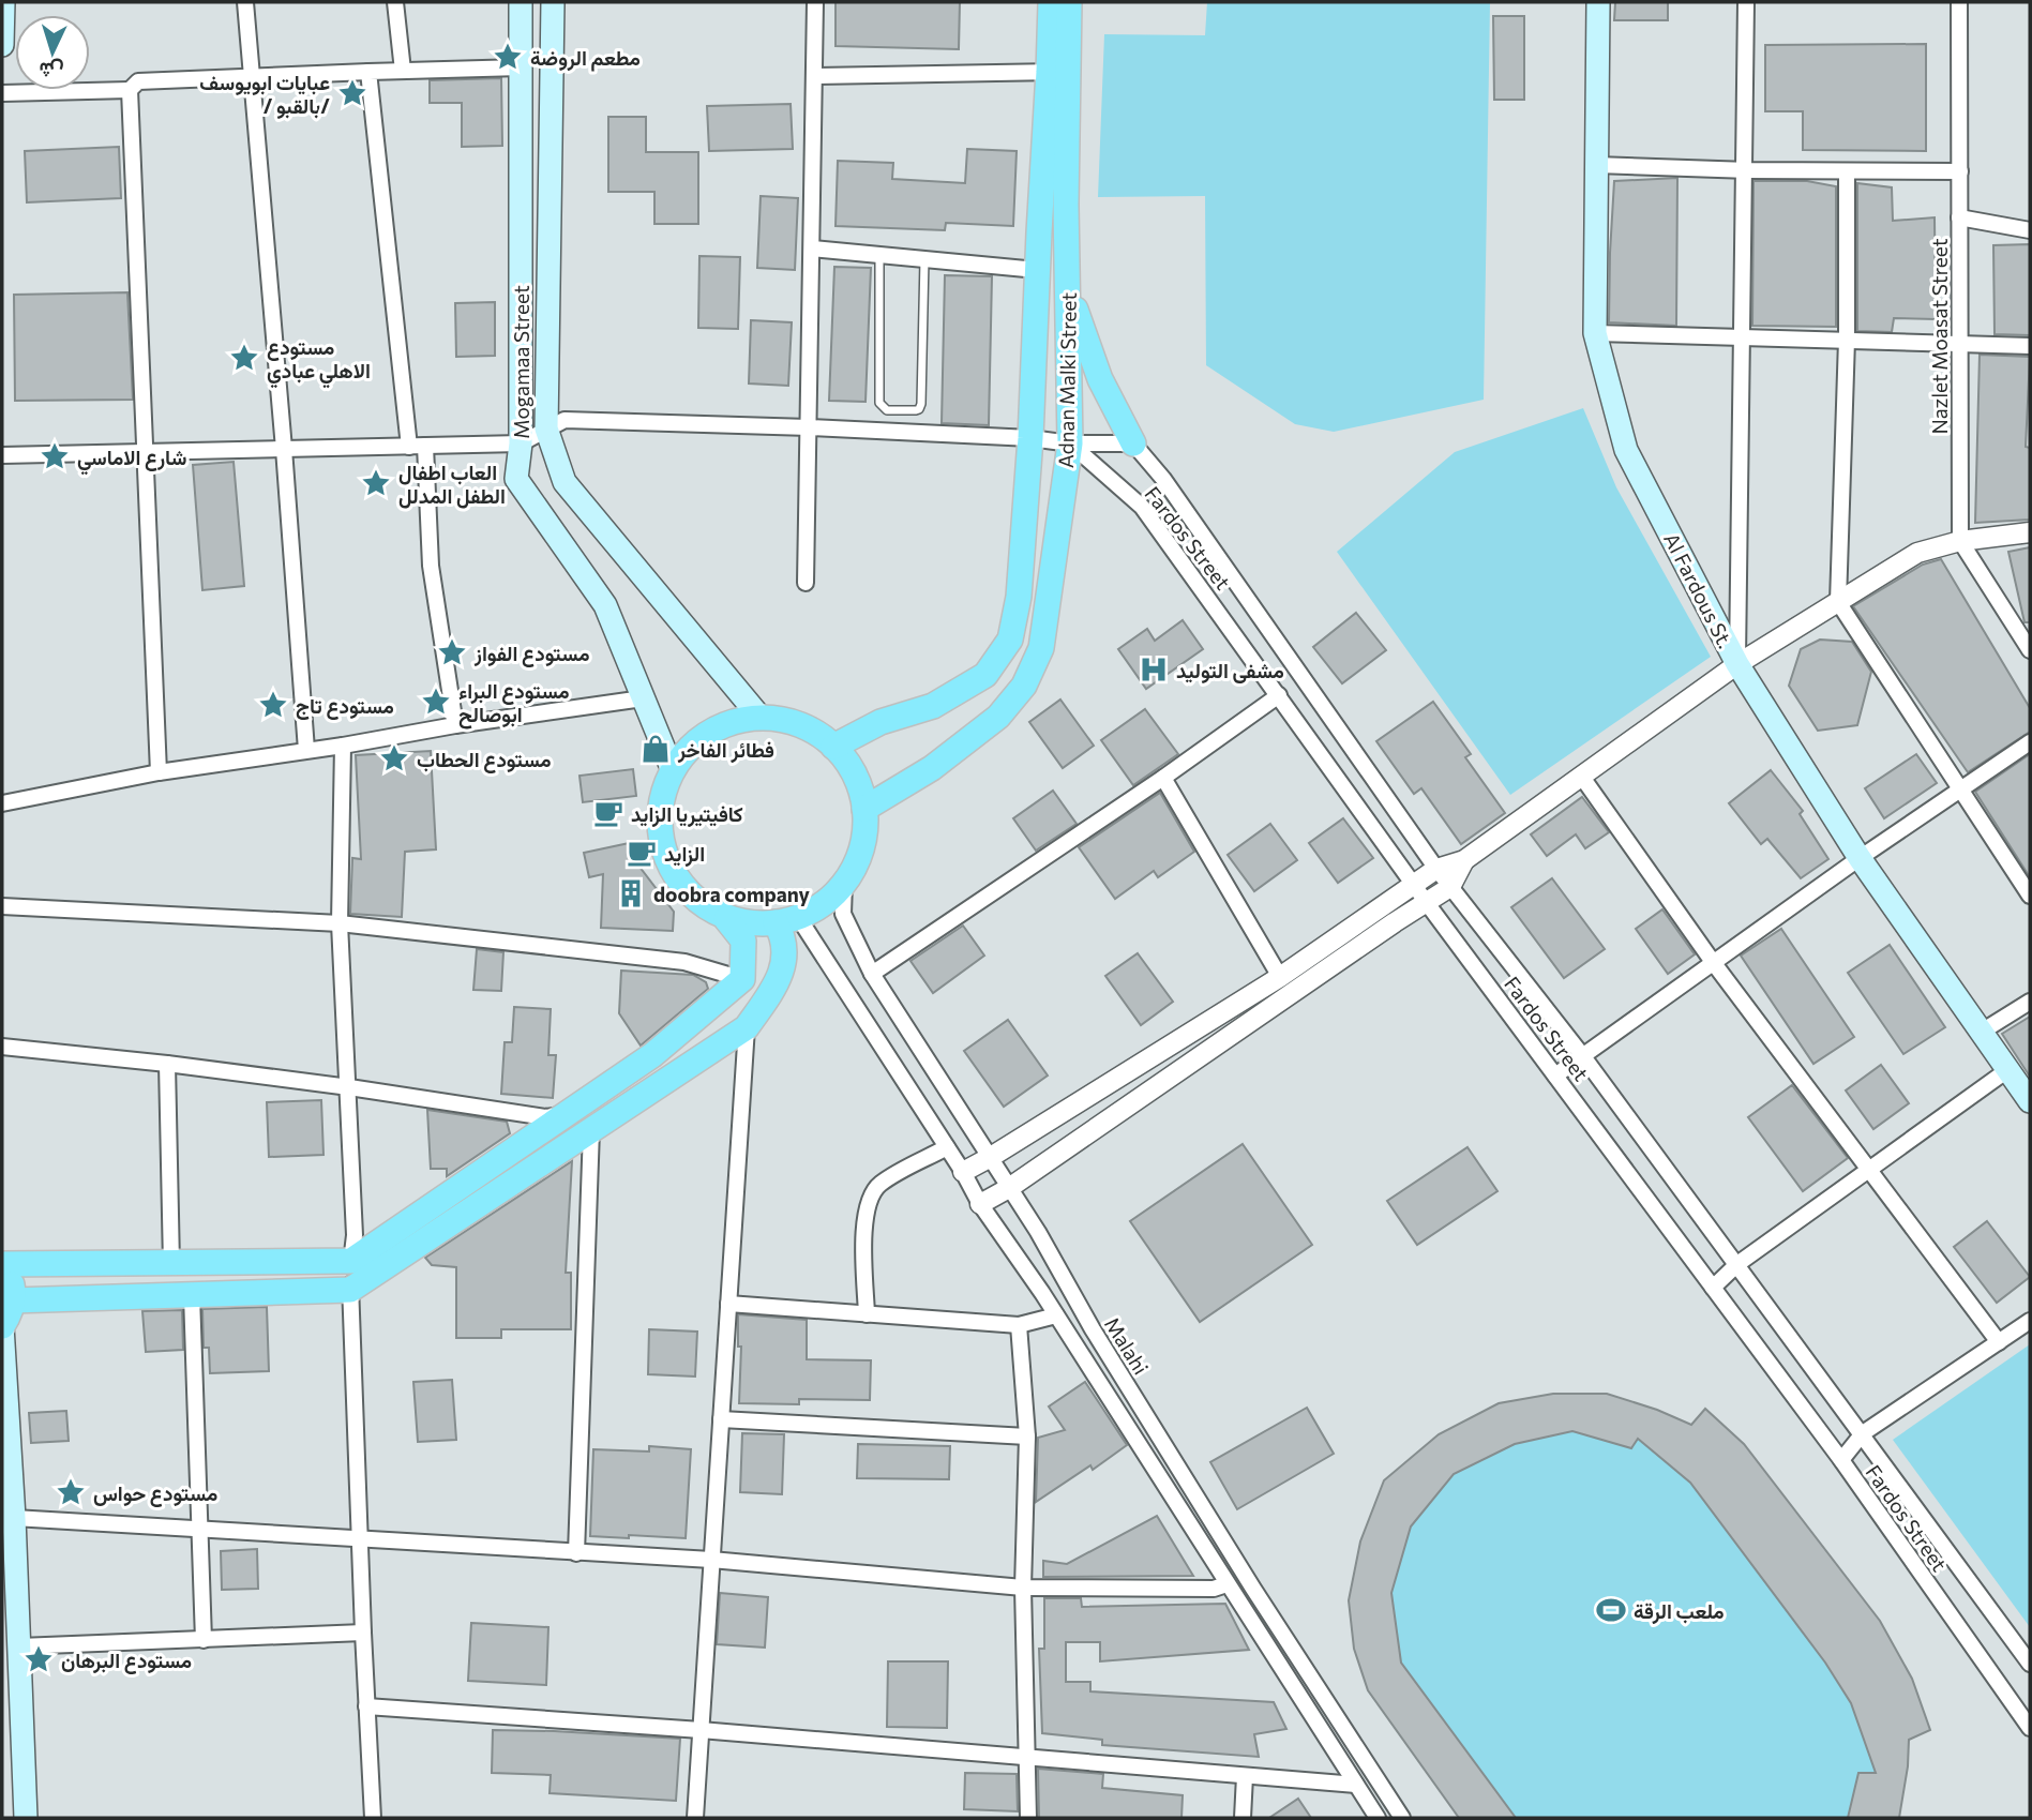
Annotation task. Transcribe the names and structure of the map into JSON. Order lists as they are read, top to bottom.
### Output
{
  "streets": {
    "main road": ["Mogamaa Street", "Adnan Malki Street", "Al Fardous St."],
    "street": ["Nazlet Moasat Street", "Fardos Street", "Malahi"]
  },
  "crossings": [
    ["Mogamaa Street", "Adnan Malki Street"],
    ["Mogamaa Street", "Malahi"],
    ["Adnan Malki Street", "Fardos Street"],
    ["Adnan Malki Street", "Malahi"]
  ],
  "places": {
    "place": [
      "مطعم الروضة",
      "عبايات ابويوسف / بالقبو/",
      "مستودع الاهلي عبادي",
      "شارع الاماسي",
      "العاب اطفال الطفل المدلل",
      "مستودع الفواز",
      "مستودع البراء ابوصالح",
      "مستودع تاج",
      "مستودع الحطاب",
      "مستودع حواس",
      "مستودع البرهان"
    ],
    "hospital": ["مشفى التوليد"],
    "shop": ["فطائر الفاخر"],
    "cafe": ["كافيتيريا الزايد", "الزايد"],
    "building": ["doobra company"],
    "sports": ["ملعب الرقة"]
  },
  "north": "bottom"
}
